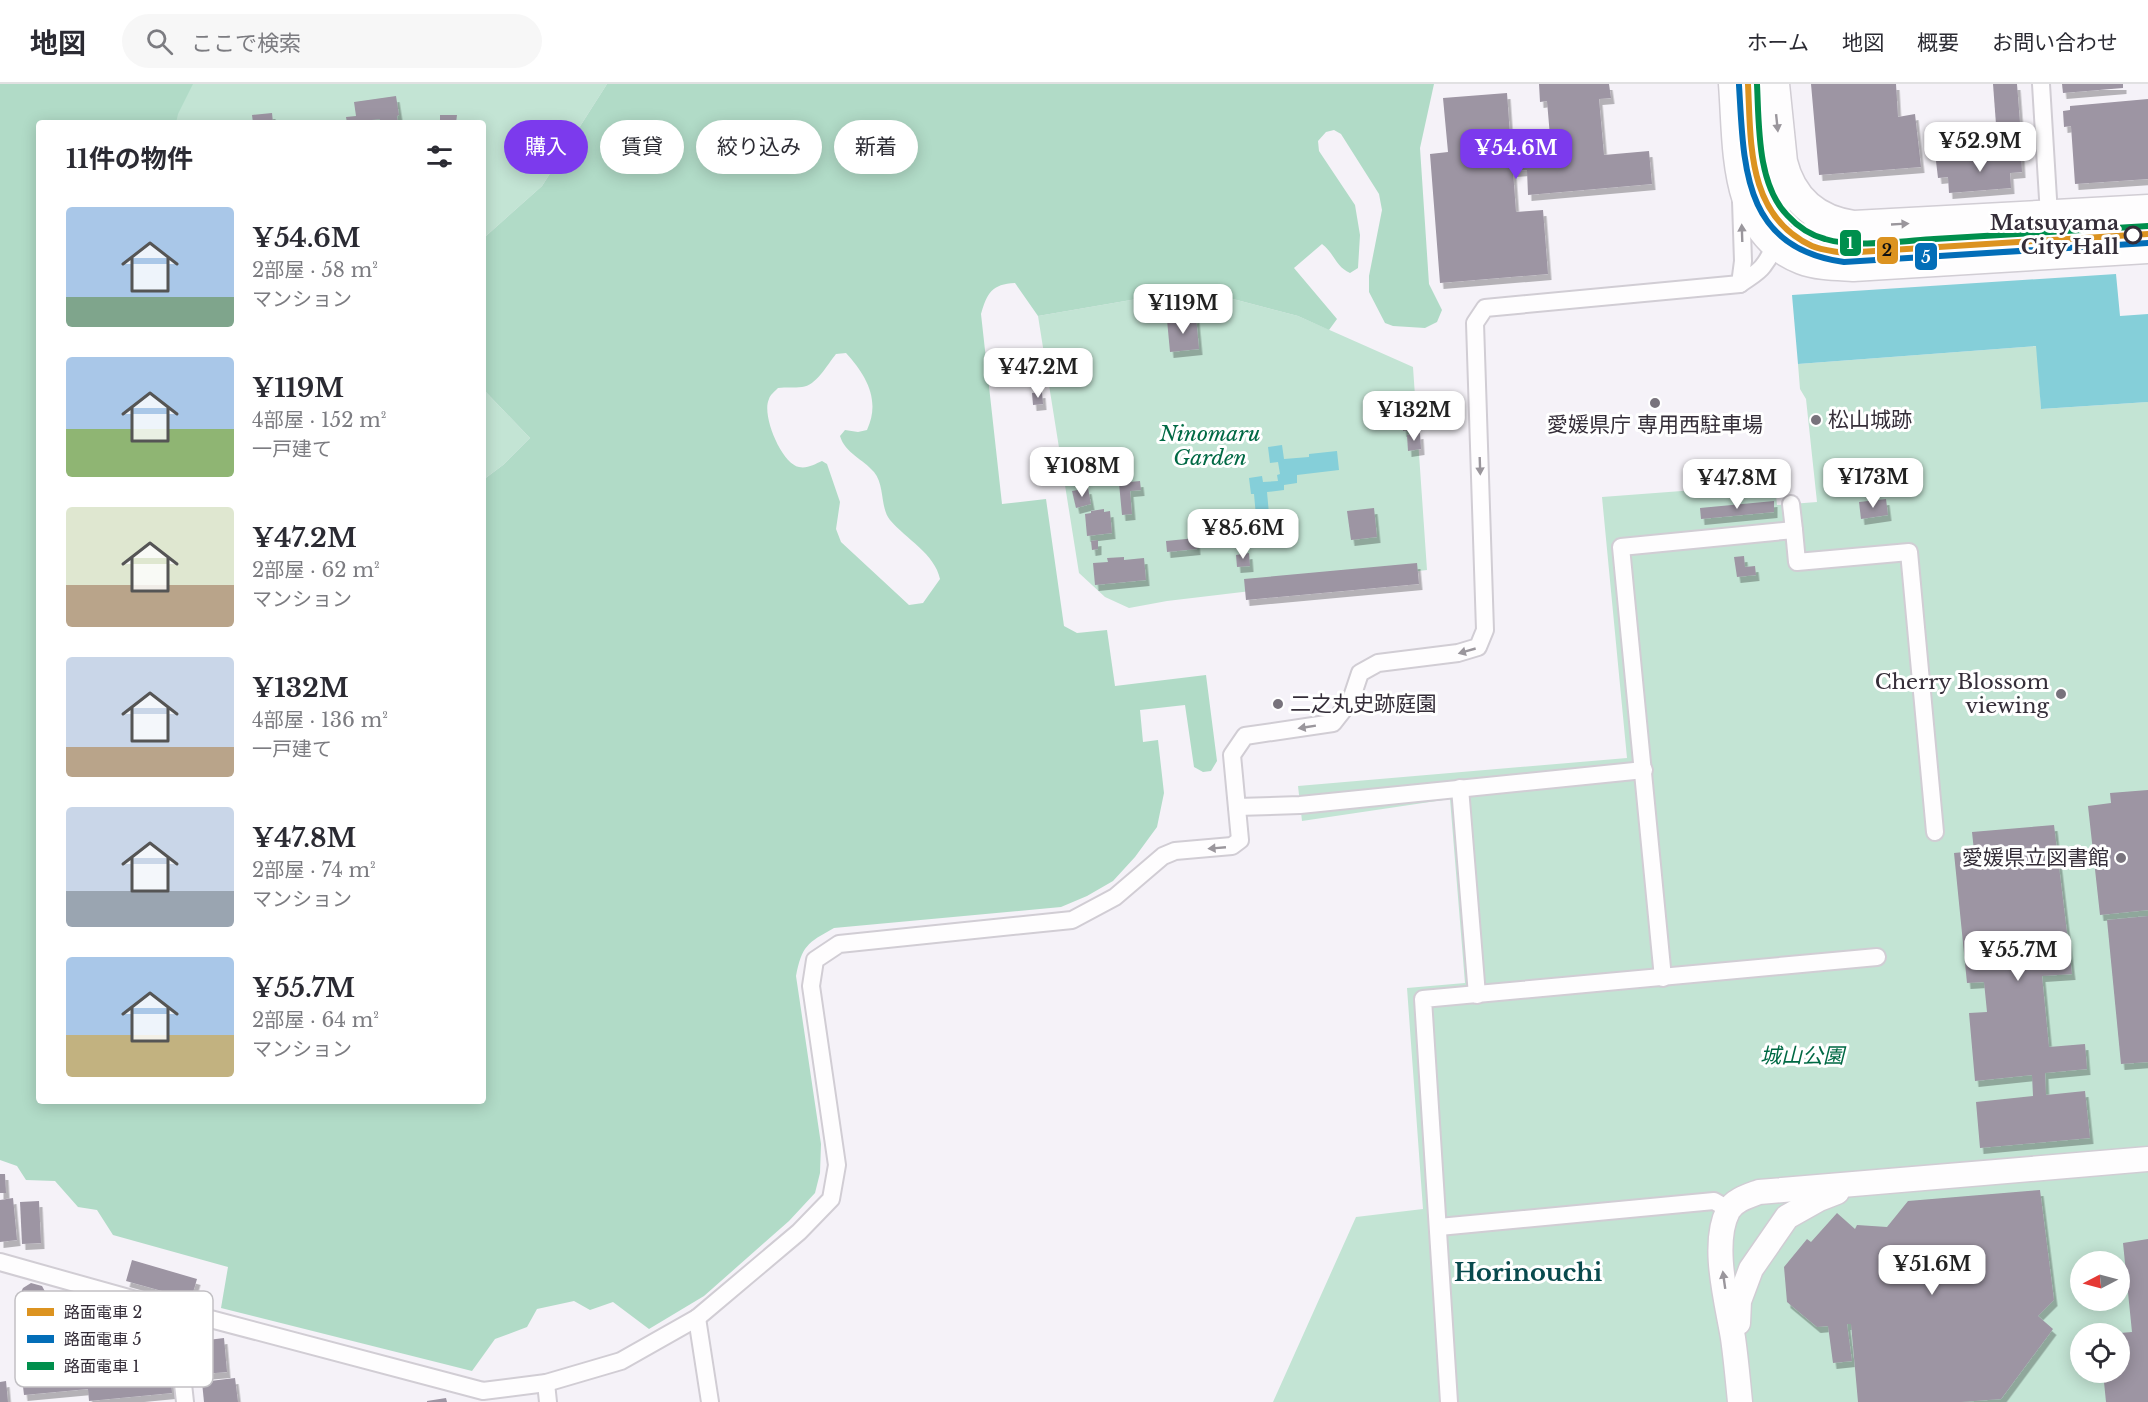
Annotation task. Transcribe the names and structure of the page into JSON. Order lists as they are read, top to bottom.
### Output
{
  "districts": ["Horinouchi"],
  "parks": ["Ninomaru Garden", "城山公園"],
  "places": [
    "Matsuyama City Hall",
    "愛媛県庁 専用西駐車場",
    "松山城跡",
    "Cherry Blossom viewing",
    "二之丸史跡庭園",
    "愛媛県立図書館"
  ],
  "lines": ["tram line 2", "tram line 1", "tram line 5"],
  "legend": ["路面電車 2", "路面電車 5", "路面電車 1"],
  "north": "left",
  "page": {
    "header": "地図",
    "search": "ここで検索",
    "nav": [
      "ホーム",
      "地図",
      "概要",
      "お問い合わせ"
    ],
    "chip": [
      "購入",
      "賃貸",
      "絞り込み",
      "新着"
    ],
    "heading": "11件の物件",
    "price": [
      "¥52.9M",
      "¥54.6M",
      "¥119M",
      "¥47.2M",
      "¥132M",
      "¥108M",
      "¥173M",
      "¥47.8M",
      "¥85.6M",
      "¥55.7M",
      "¥51.6M"
    ],
    "list": [
      {
        "name": "¥54.6M",
        "note": "2部屋 · 58 m² · マンション"
      },
      {
        "name": "¥119M",
        "note": "4部屋 · 152 m² · 一戸建て"
      },
      {
        "name": "¥47.2M",
        "note": "2部屋 · 62 m² · マンション"
      },
      {
        "name": "¥132M",
        "note": "4部屋 · 136 m² · 一戸建て"
      },
      {
        "name": "¥47.8M",
        "note": "2部屋 · 74 m² · マンション"
      },
      {
        "name": "¥55.7M",
        "note": "2部屋 · 64 m² · マンション"
      }
    ]
  }
}
